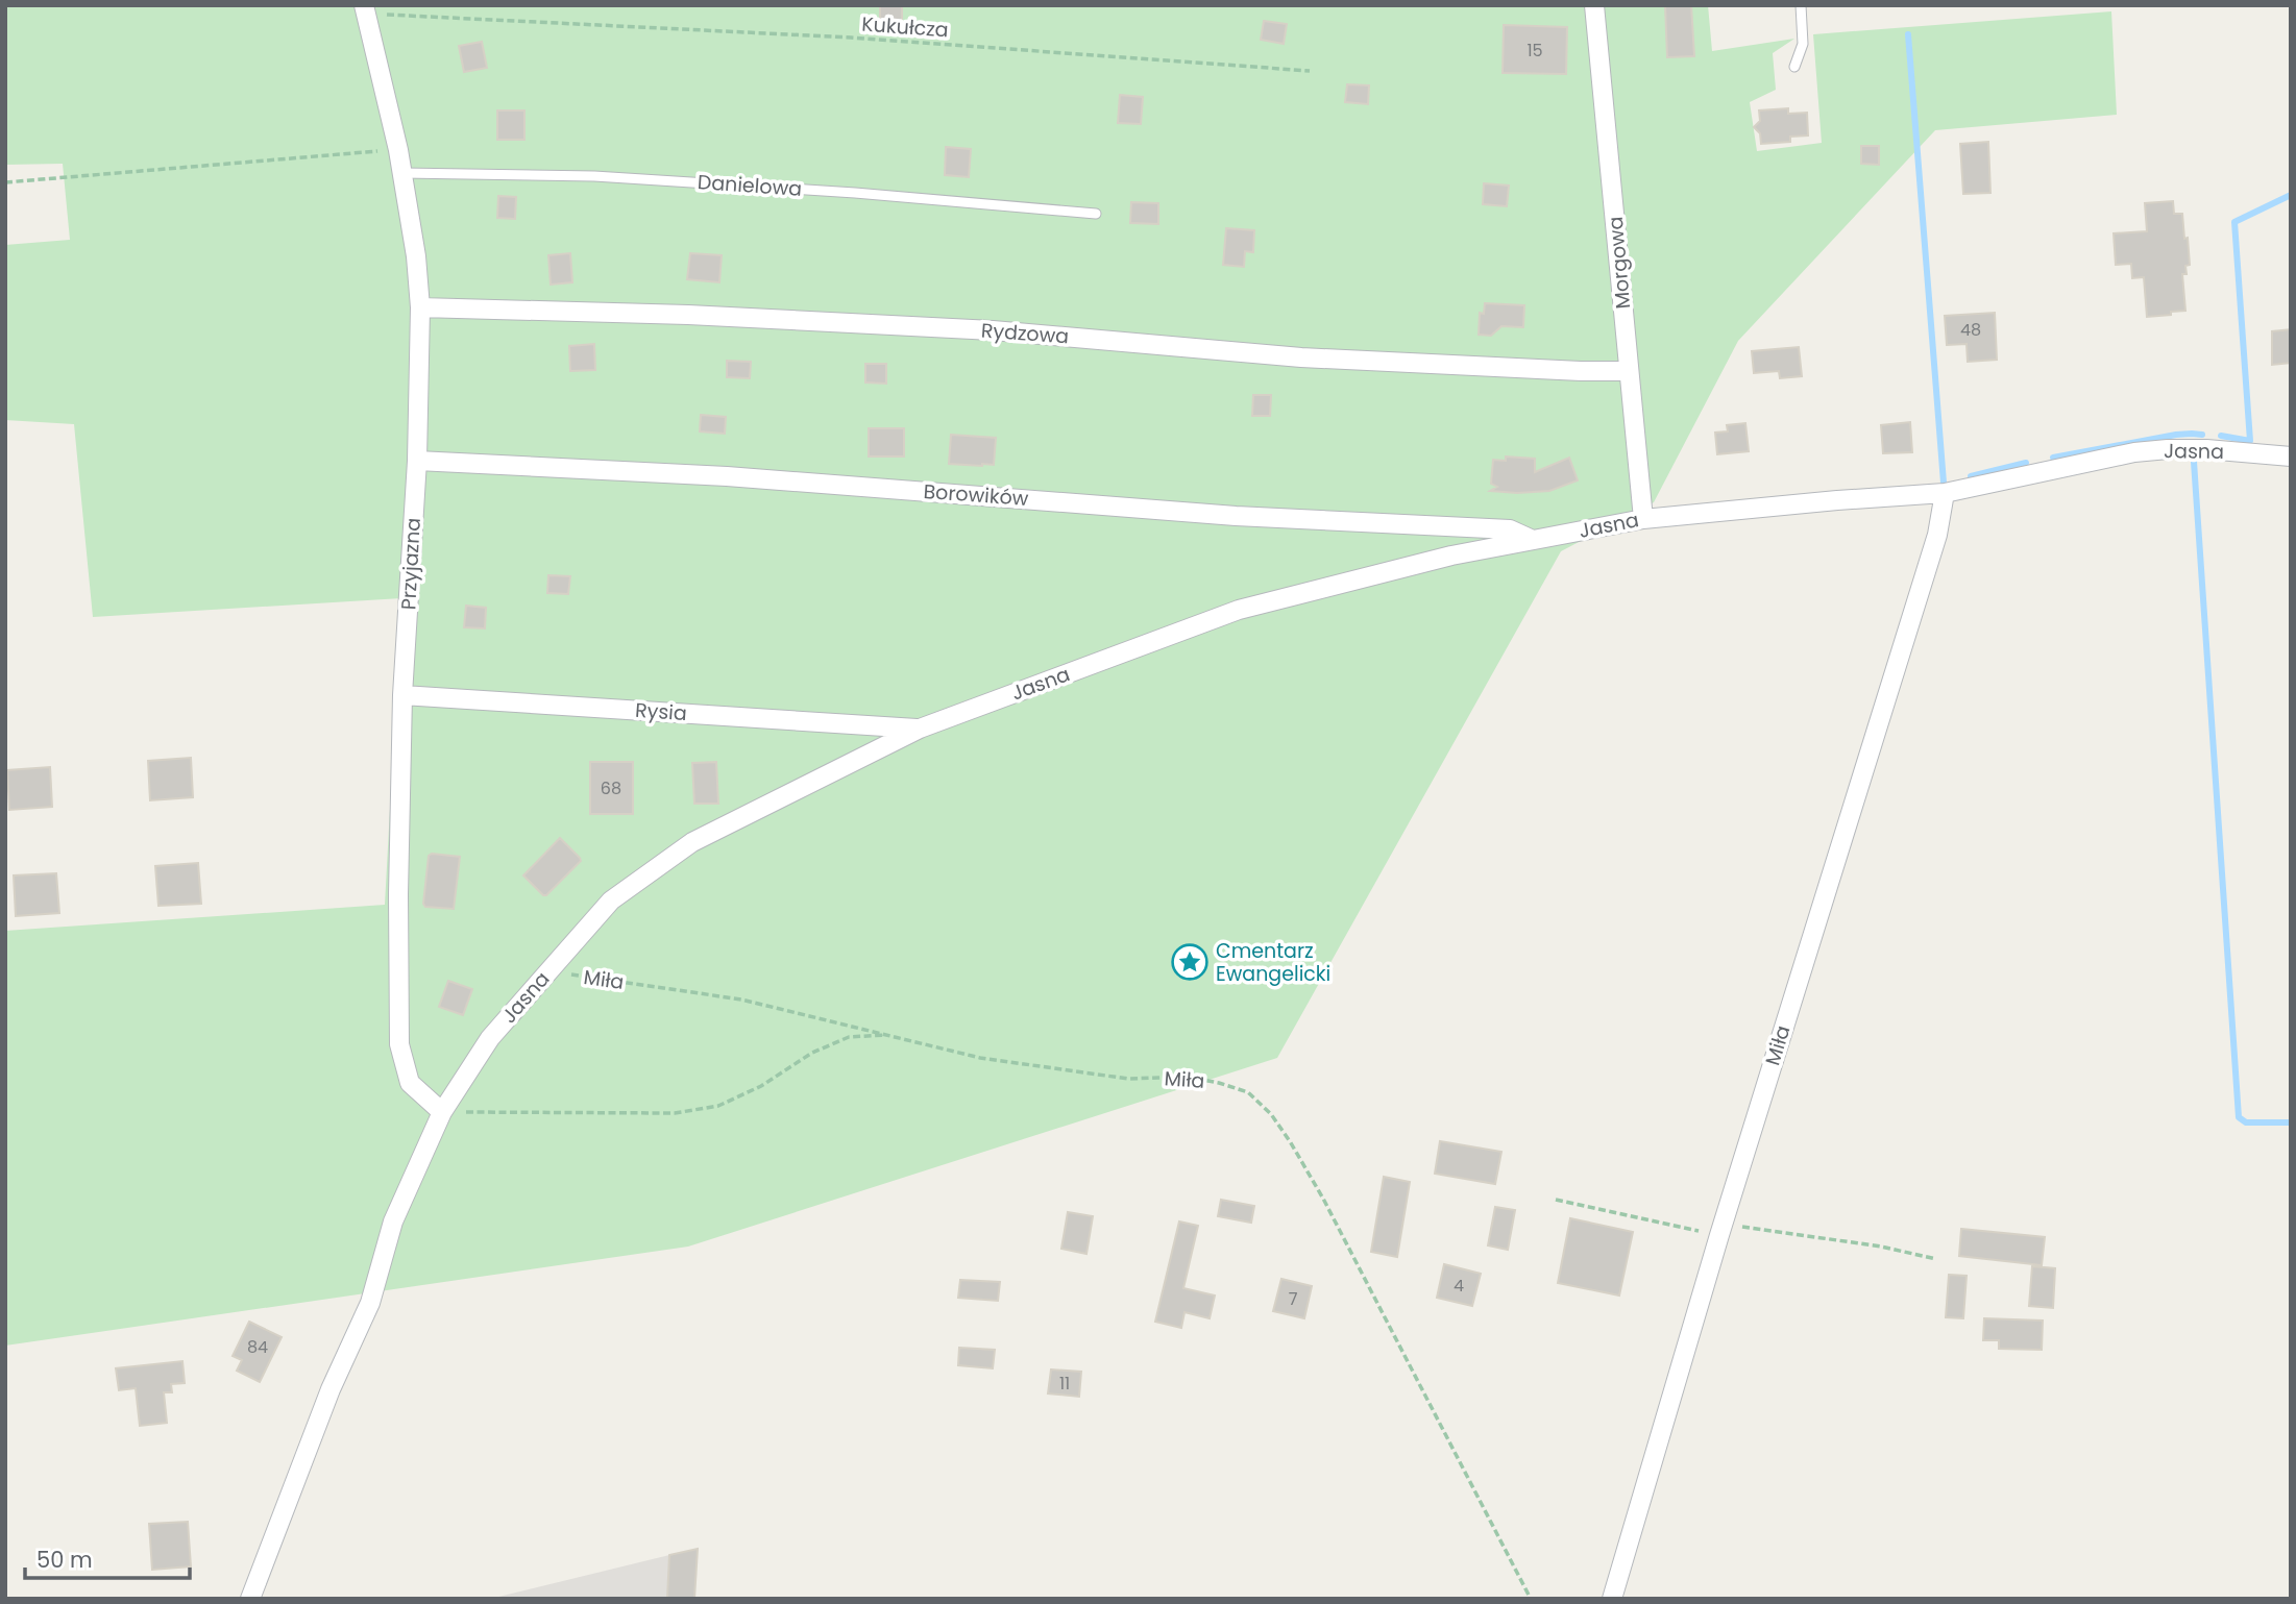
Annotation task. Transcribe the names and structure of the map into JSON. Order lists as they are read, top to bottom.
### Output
{
  "streets": {
    "street": [
      "Morgowa",
      "Rydzowa",
      "Jasna",
      "Borowików",
      "Przyjazna",
      "Rysia",
      "Miła"
    ],
    "lane": ["Danielowa"],
    "path": ["Kukułcza"]
  },
  "crossings": [
    ["Kukułcza", "Przyjazna"],
    ["Danielowa", "Przyjazna"],
    ["Morgowa", "Rydzowa"],
    ["Morgowa", "Jasna"],
    ["Rydzowa", "Przyjazna"],
    ["Jasna", "Borowików"],
    ["Jasna", "Przyjazna"],
    ["Jasna", "Rysia"],
    ["Jasna", "Miła"],
    ["Borowików", "Przyjazna"],
    ["Przyjazna", "Rysia"]
  ],
  "places": {
    "place": ["Cmentarz Ewangelicki"]
  },
  "house_numbers": [
    "15",
    "48",
    "68",
    "4",
    "7",
    "84",
    "11"
  ],
  "scale_bar": "50 m"
}
